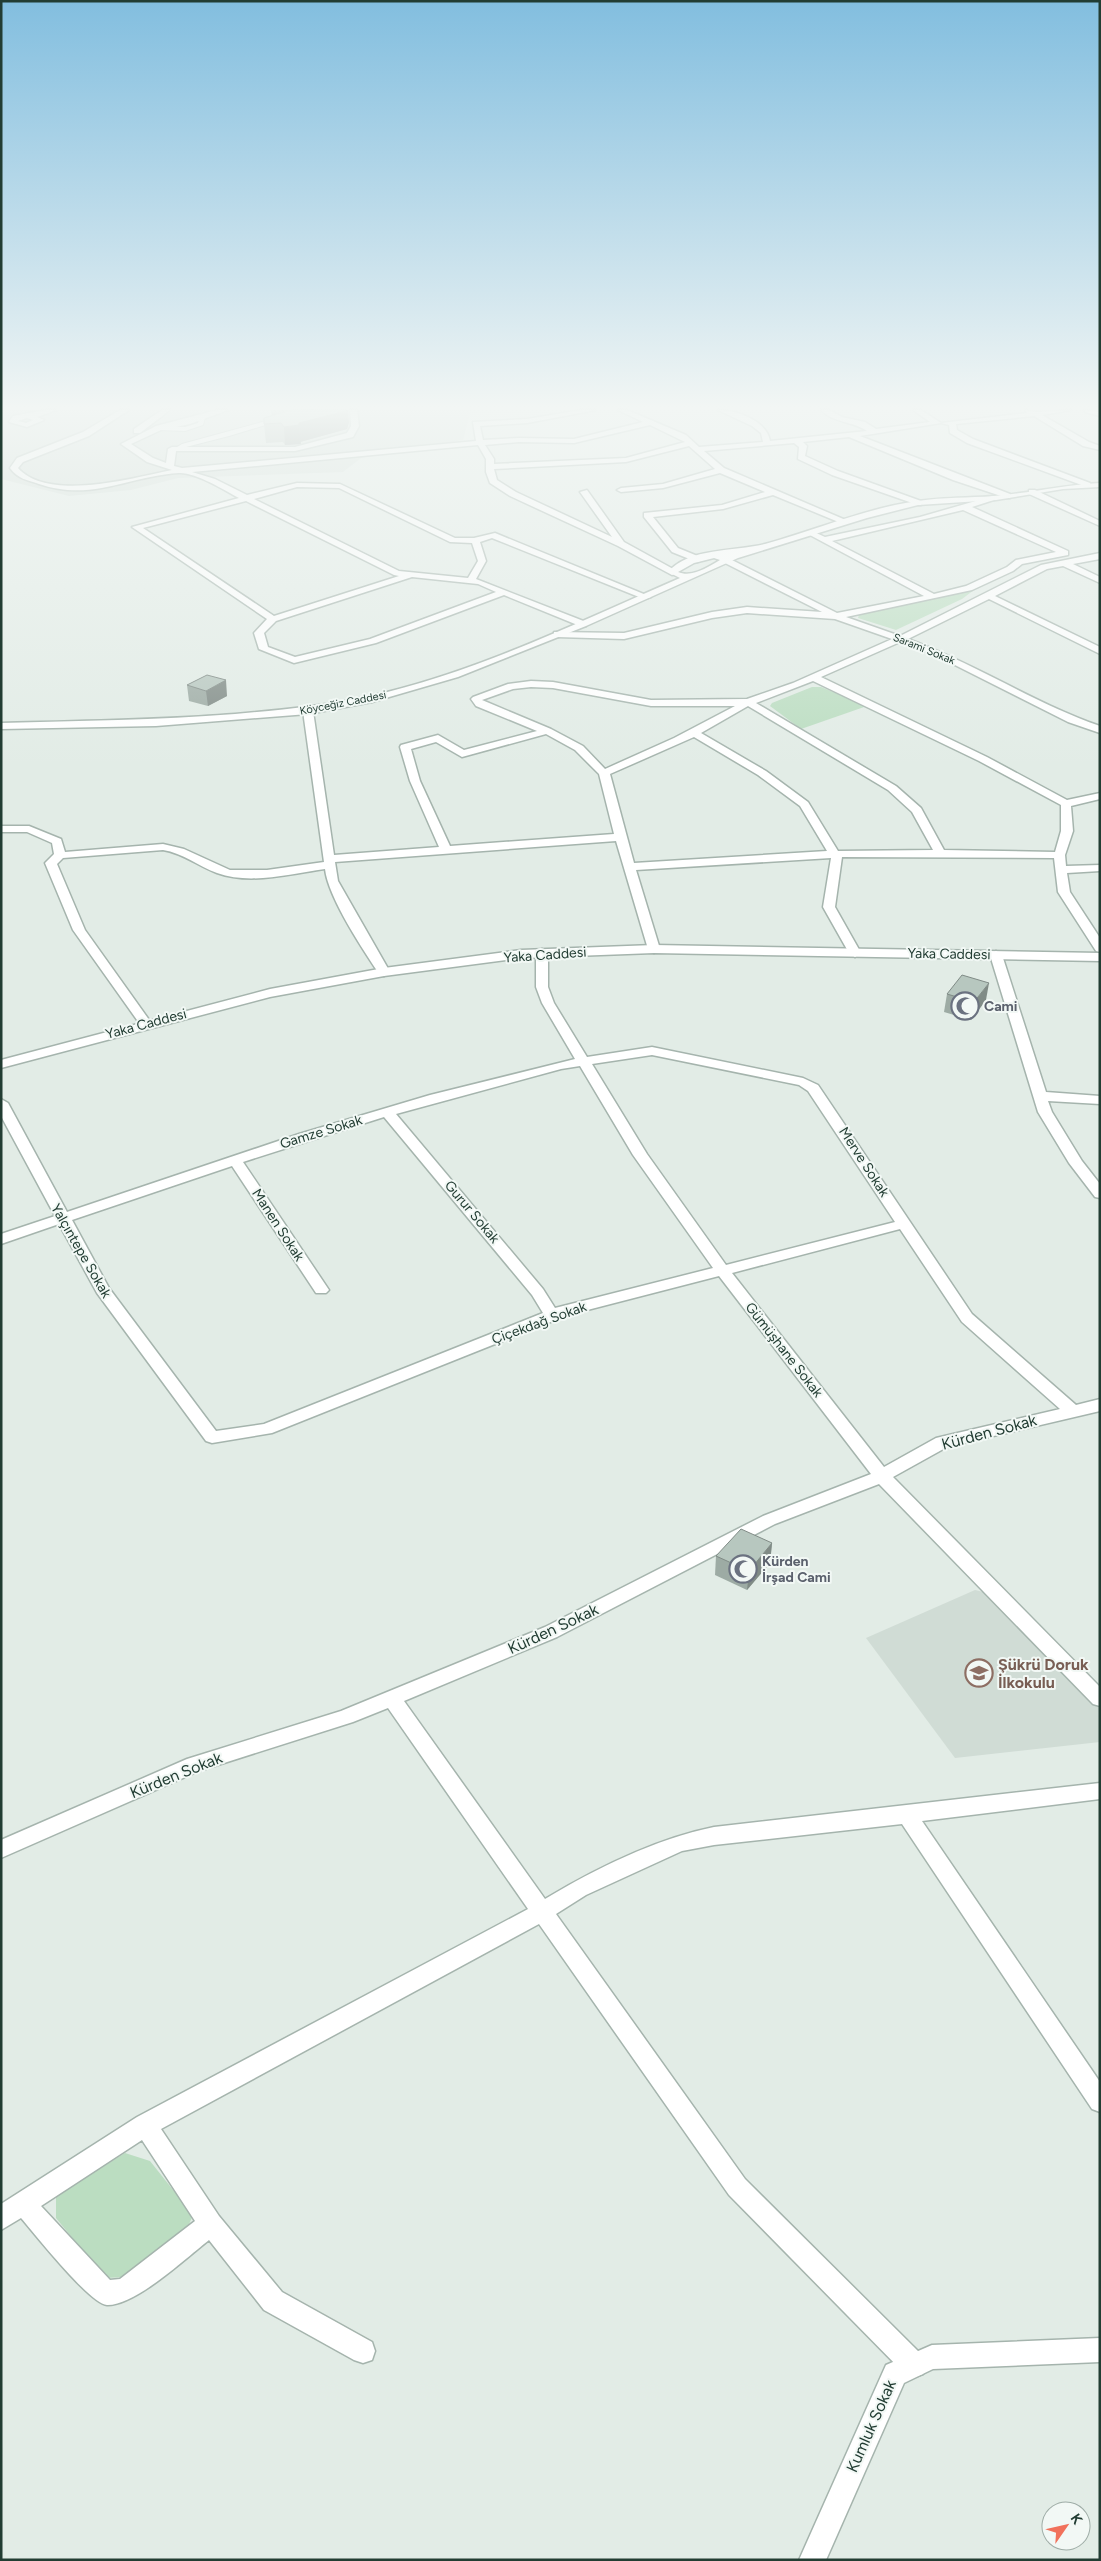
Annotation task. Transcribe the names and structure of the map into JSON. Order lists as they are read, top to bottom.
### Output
{
  "streets": {
    "street": [
      "Sarami Sokak",
      "Köyceğiz Caddesi",
      "Yaka Caddesi",
      "Gamze Sokak",
      "Merve Sokak",
      "Gurur Sokak",
      "Manen Sokak",
      "Yalçıntepe Sokak",
      "Çiçekdağ Sokak",
      "Gümüşhane Sokak",
      "Kürden Sokak",
      "Kumluk Sokak"
    ]
  },
  "crossings": [
    ["Sarami Sokak", "Köyceğiz Caddesi"],
    ["Yaka Caddesi", "Gümüşhane Sokak"],
    ["Gamze Sokak", "Merve Sokak"],
    ["Gamze Sokak", "Gurur Sokak"],
    ["Gamze Sokak", "Manen Sokak"],
    ["Gamze Sokak", "Yalçıntepe Sokak"],
    ["Gamze Sokak", "Gümüşhane Sokak"],
    ["Merve Sokak", "Çiçekdağ Sokak"],
    ["Merve Sokak", "Gümüşhane Sokak"],
    ["Merve Sokak", "Kürden Sokak"],
    ["Gurur Sokak", "Çiçekdağ Sokak"],
    ["Yalçıntepe Sokak", "Çiçekdağ Sokak"],
    ["Çiçekdağ Sokak", "Gümüşhane Sokak"],
    ["Gümüşhane Sokak", "Kürden Sokak"]
  ],
  "places": {
    "mosque": ["Cami", "Kürden İrşad Cami"],
    "school or university": ["Şükrü Doruk İlkokulu"]
  },
  "north": "top right"
}
